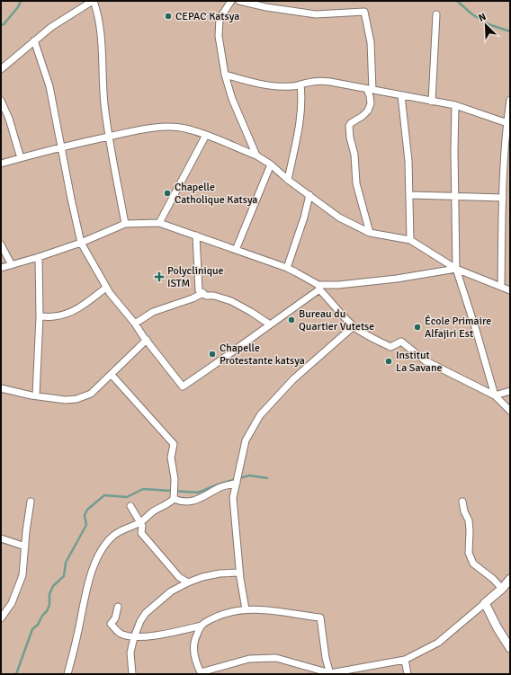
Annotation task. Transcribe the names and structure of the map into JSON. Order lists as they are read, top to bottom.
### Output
{
  "places": {
    "other": [
      "CEPAC Katsya",
      "Chapelle Catholique Katsya",
      "Bureau du Quartier Vutetse",
      "École Primaire Alfajiri Est",
      "Chapelle Protestante katsya",
      "Institut La Savane"
    ],
    "health": ["Polyclinique ISTM"]
  },
  "north": "top left"
}
